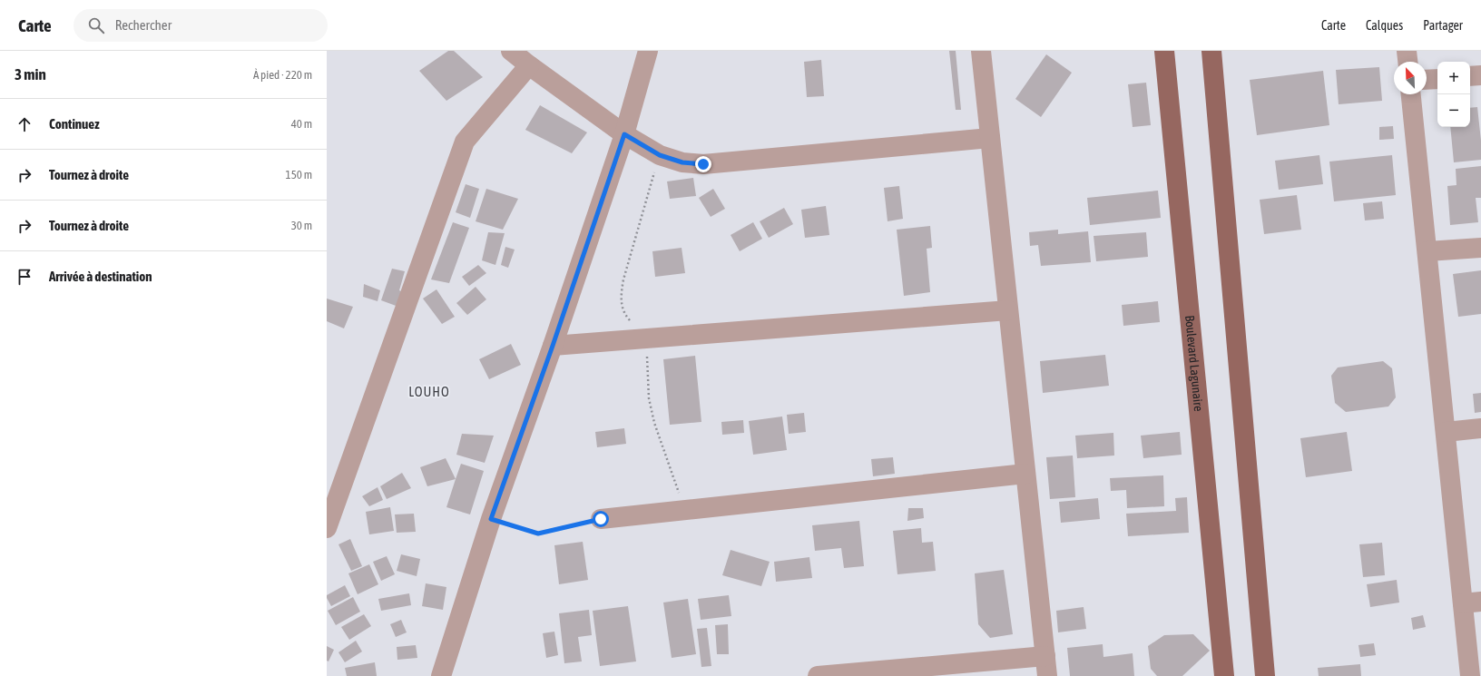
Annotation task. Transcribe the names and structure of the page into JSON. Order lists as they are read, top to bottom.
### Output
{
  "streets": {
    "main road": ["Boulevard Lagunaire"]
  },
  "districts": ["LOUHO"],
  "north": "top left",
  "page": {
    "header": "Carte",
    "search": "Rechercher",
    "nav": ["Carte", "Calques", "Partager"],
    "heading": ["3 min", "À pied · 220 m"],
    "map_buttons": ["+", "−"],
    "list": [
      ["Continuez", "40 m"],
      ["Tournez à droite", "150 m"],
      ["Tournez à droite", "30 m"],
      "Arrivée à destination"
    ]
  }
}
